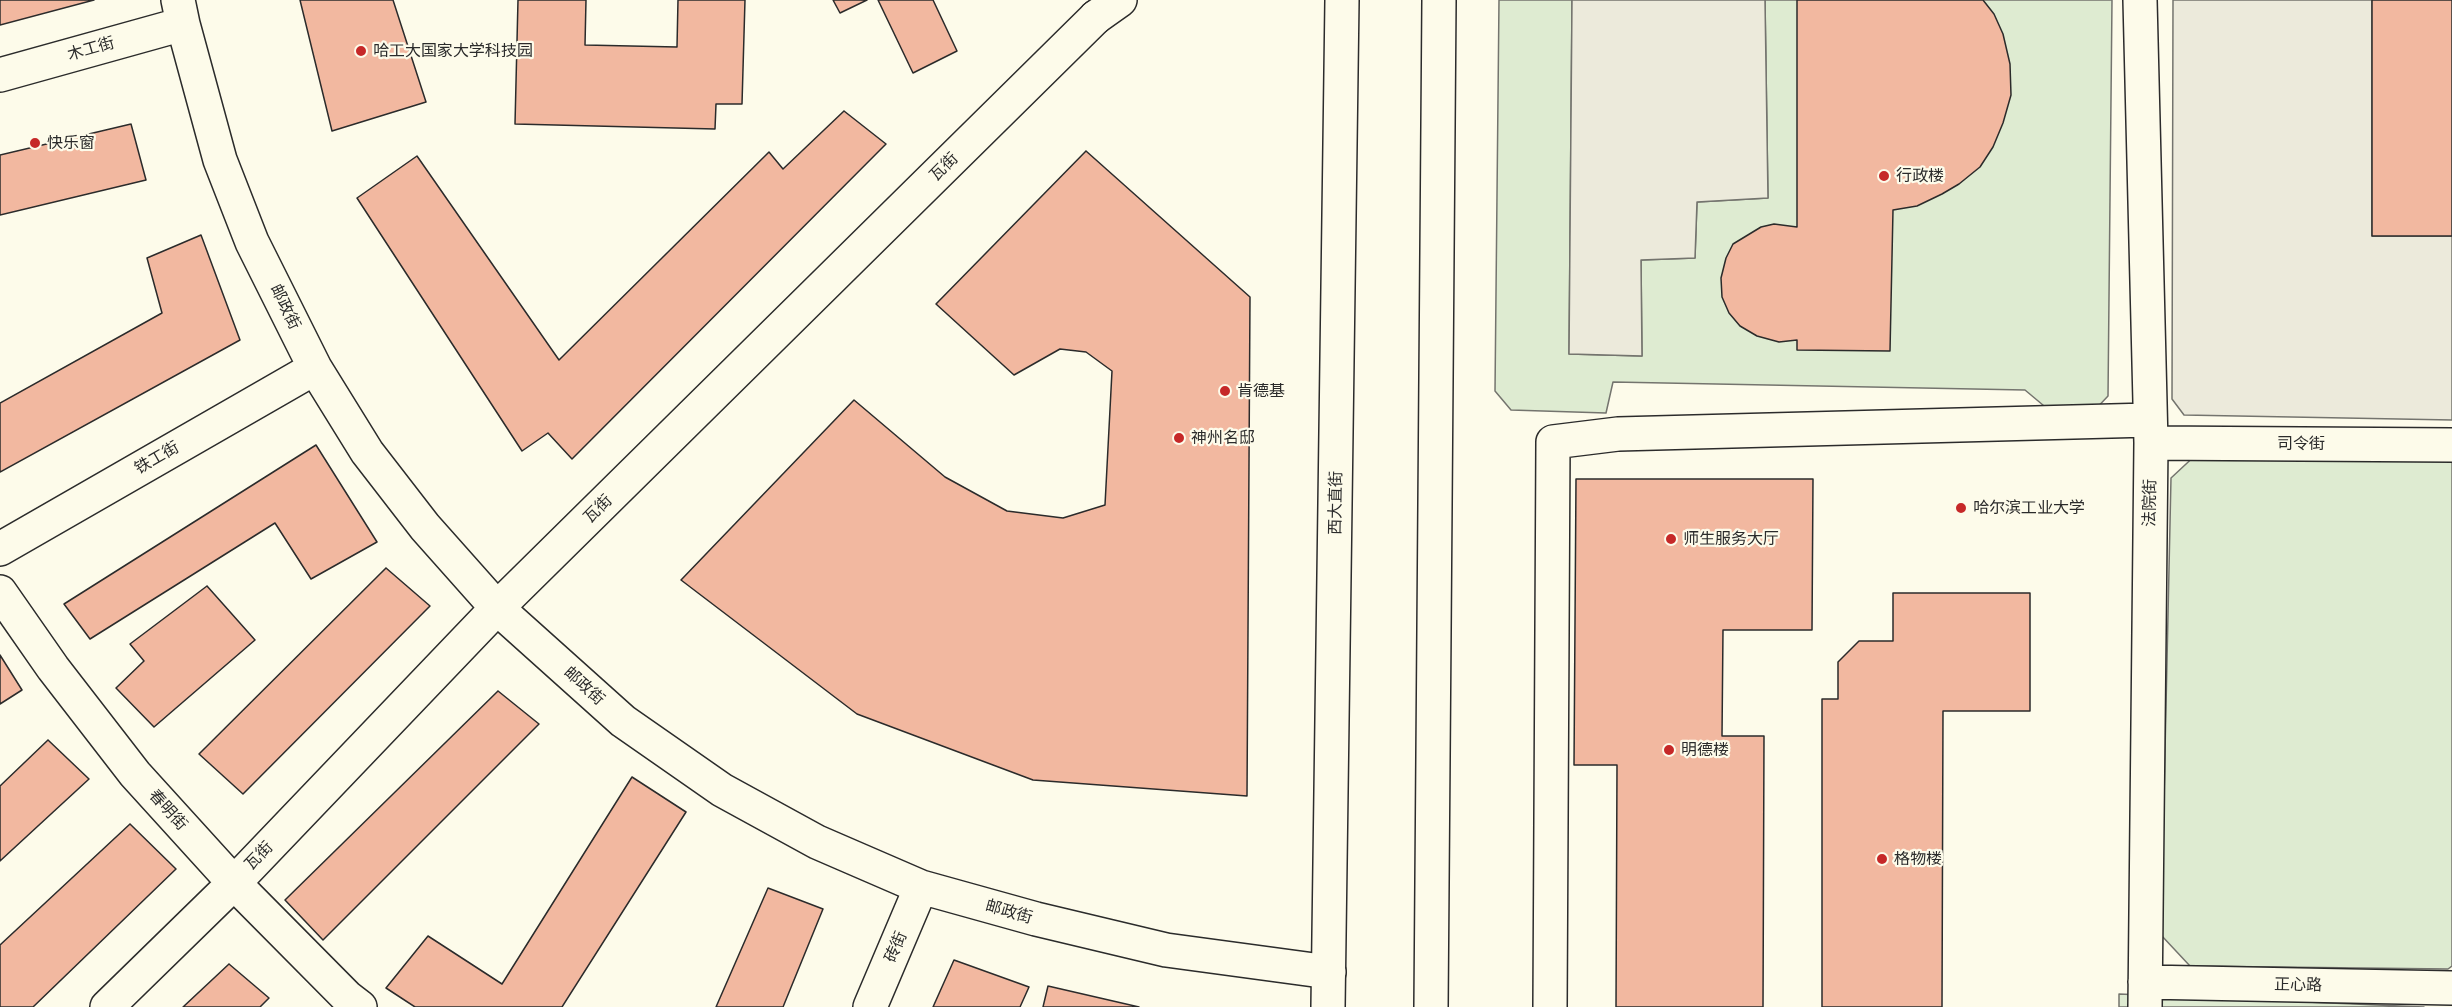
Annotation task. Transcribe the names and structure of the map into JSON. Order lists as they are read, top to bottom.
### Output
{
  "streets": {
    "street": [
      "木工街",
      "瓦街",
      "邮政街",
      "司令街",
      "铁工街",
      "西大直街",
      "法院街",
      "春明街",
      "砖街",
      "正心路"
    ]
  },
  "crossings": [
    ["木工街", "邮政街"],
    ["瓦街", "邮政街"],
    ["瓦街", "春明街"],
    ["邮政街", "铁工街"],
    ["邮政街", "西大直街"],
    ["邮政街", "砖街"],
    ["司令街", "法院街"],
    ["法院街", "正心路"]
  ],
  "places": [
    "哈工大国家大学科技园",
    "快乐窗",
    "行政楼",
    "肯德基",
    "神州名邸",
    "哈尔滨工业大学",
    "师生服务大厅",
    "明德楼",
    "格物楼"
  ]
}
